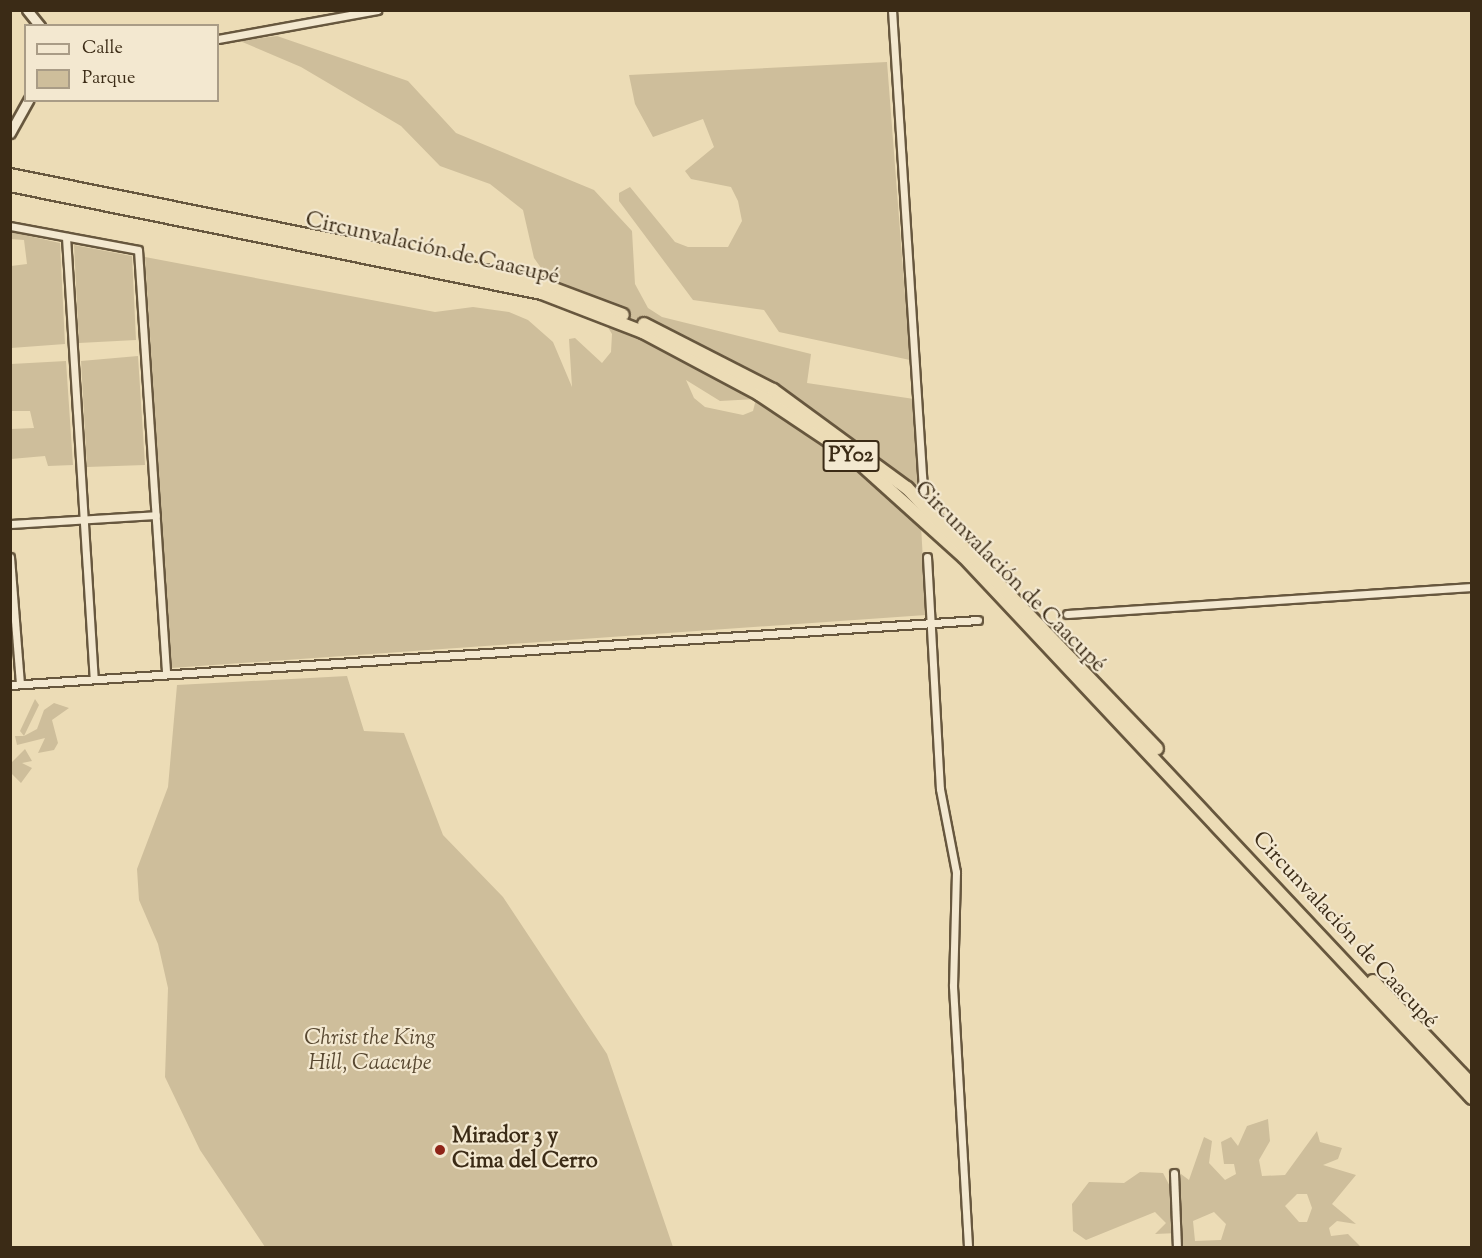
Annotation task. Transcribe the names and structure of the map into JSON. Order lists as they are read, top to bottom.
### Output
{
  "streets": {
    "highway": ["Circunvalación de Caacupé", "PY02"]
  },
  "parks": ["Christ the King Hill, Caacupe"],
  "places": ["Mirador 3 y Cima del Cerro"],
  "legend": ["Calle", "Parque"]
}
